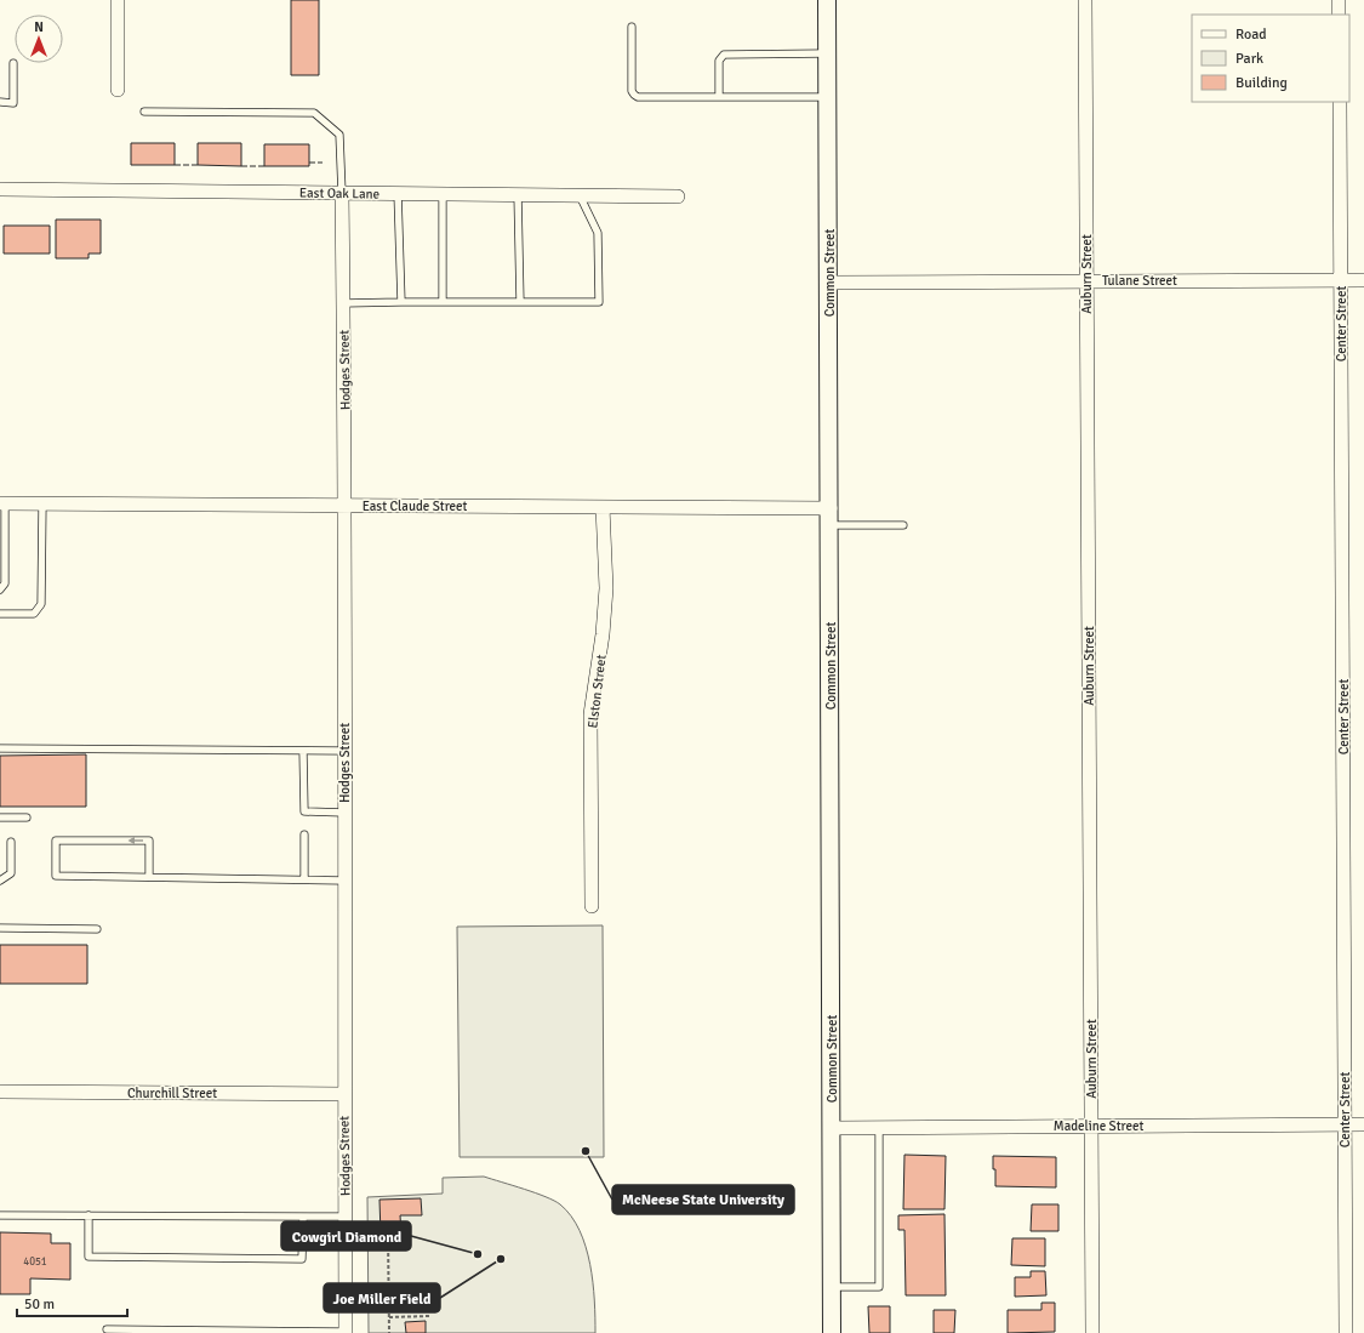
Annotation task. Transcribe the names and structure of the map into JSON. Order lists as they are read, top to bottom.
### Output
{
  "streets": {
    "street": [
      "East Oak Lane",
      "Common Street",
      "Auburn Street",
      "Tulane Street",
      "Center Street",
      "Hodges Street",
      "East Claude Street",
      "Elston Street",
      "Churchill Street",
      "Madeline Street"
    ]
  },
  "crossings": [
    ["East Oak Lane", "Hodges Street"],
    ["Common Street", "Tulane Street"],
    ["Common Street", "East Claude Street"],
    ["Common Street", "Madeline Street"],
    ["Auburn Street", "Tulane Street"],
    ["Auburn Street", "Madeline Street"],
    ["Tulane Street", "Center Street"],
    ["Center Street", "Madeline Street"],
    ["Hodges Street", "East Claude Street"],
    ["Hodges Street", "Churchill Street"],
    ["East Claude Street", "Elston Street"]
  ],
  "places": ["McNeese State University", "Cowgirl Diamond", "Joe Miller Field"],
  "house_numbers": ["4051"],
  "legend": ["Road", "Park", "Building"],
  "scale_bar": "50 m",
  "north": "top"
}
